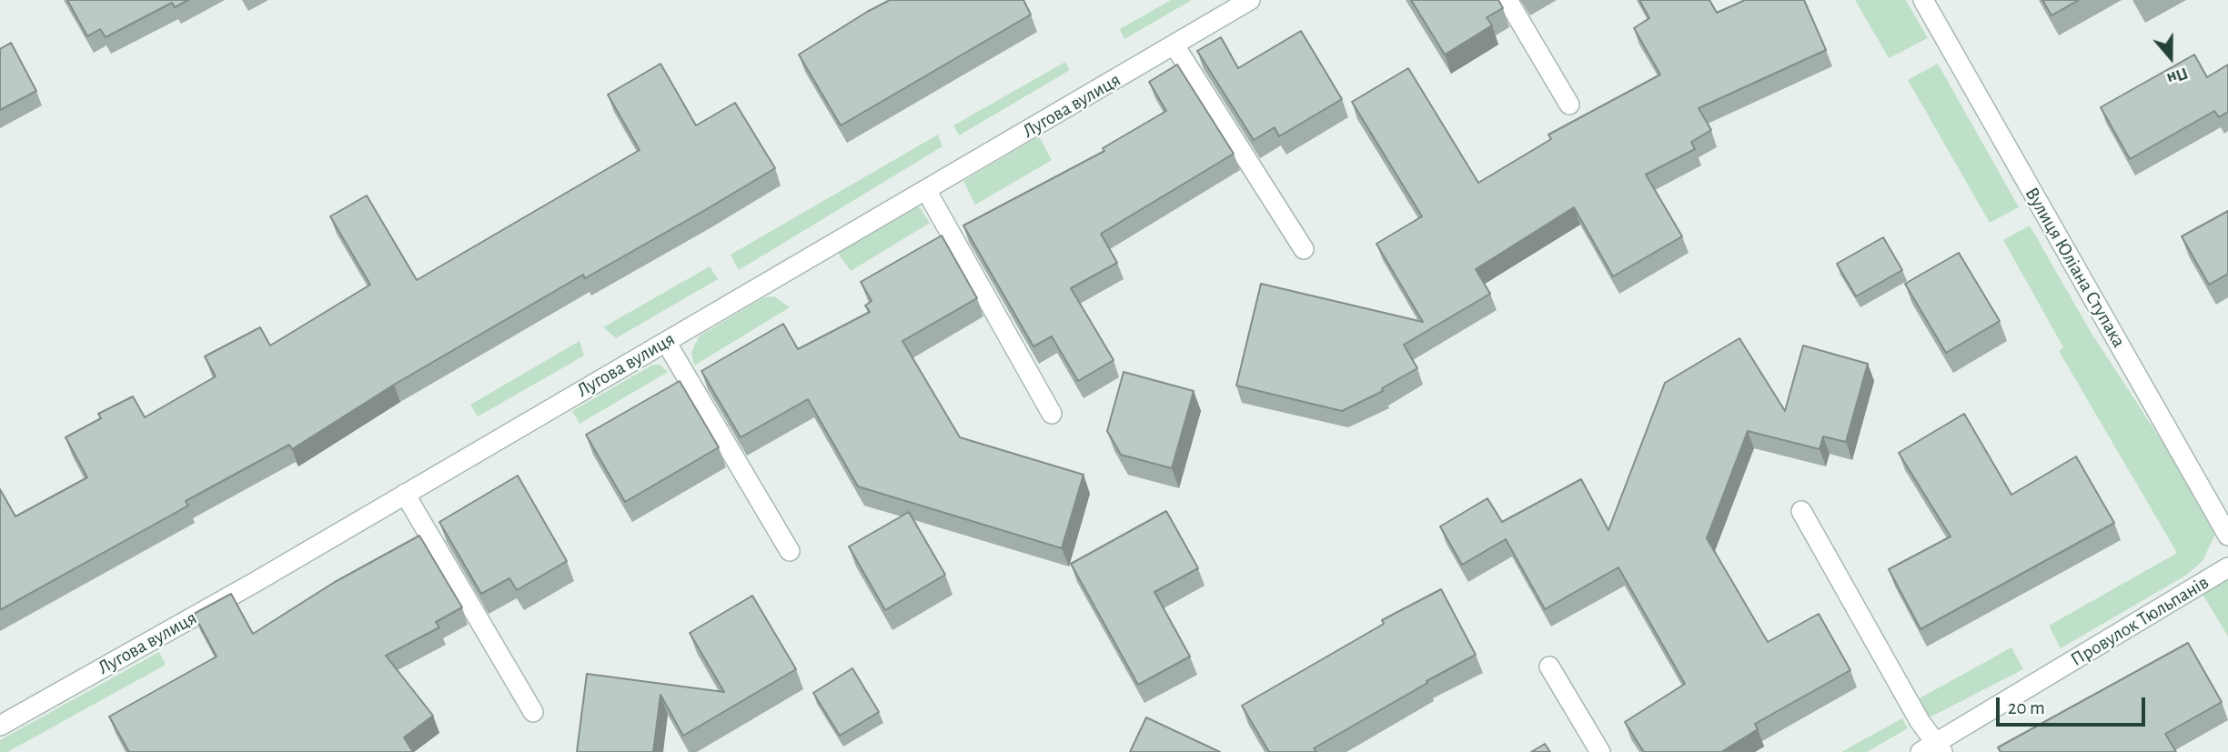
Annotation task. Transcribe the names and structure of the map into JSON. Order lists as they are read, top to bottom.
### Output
{
  "streets": {
    "street": ["Лугова вулиця", "Вулиця Юліана Ступака", "Провулок Тюльпанів"]
  },
  "scale_bar": "20 m",
  "north": "bottom"
}
